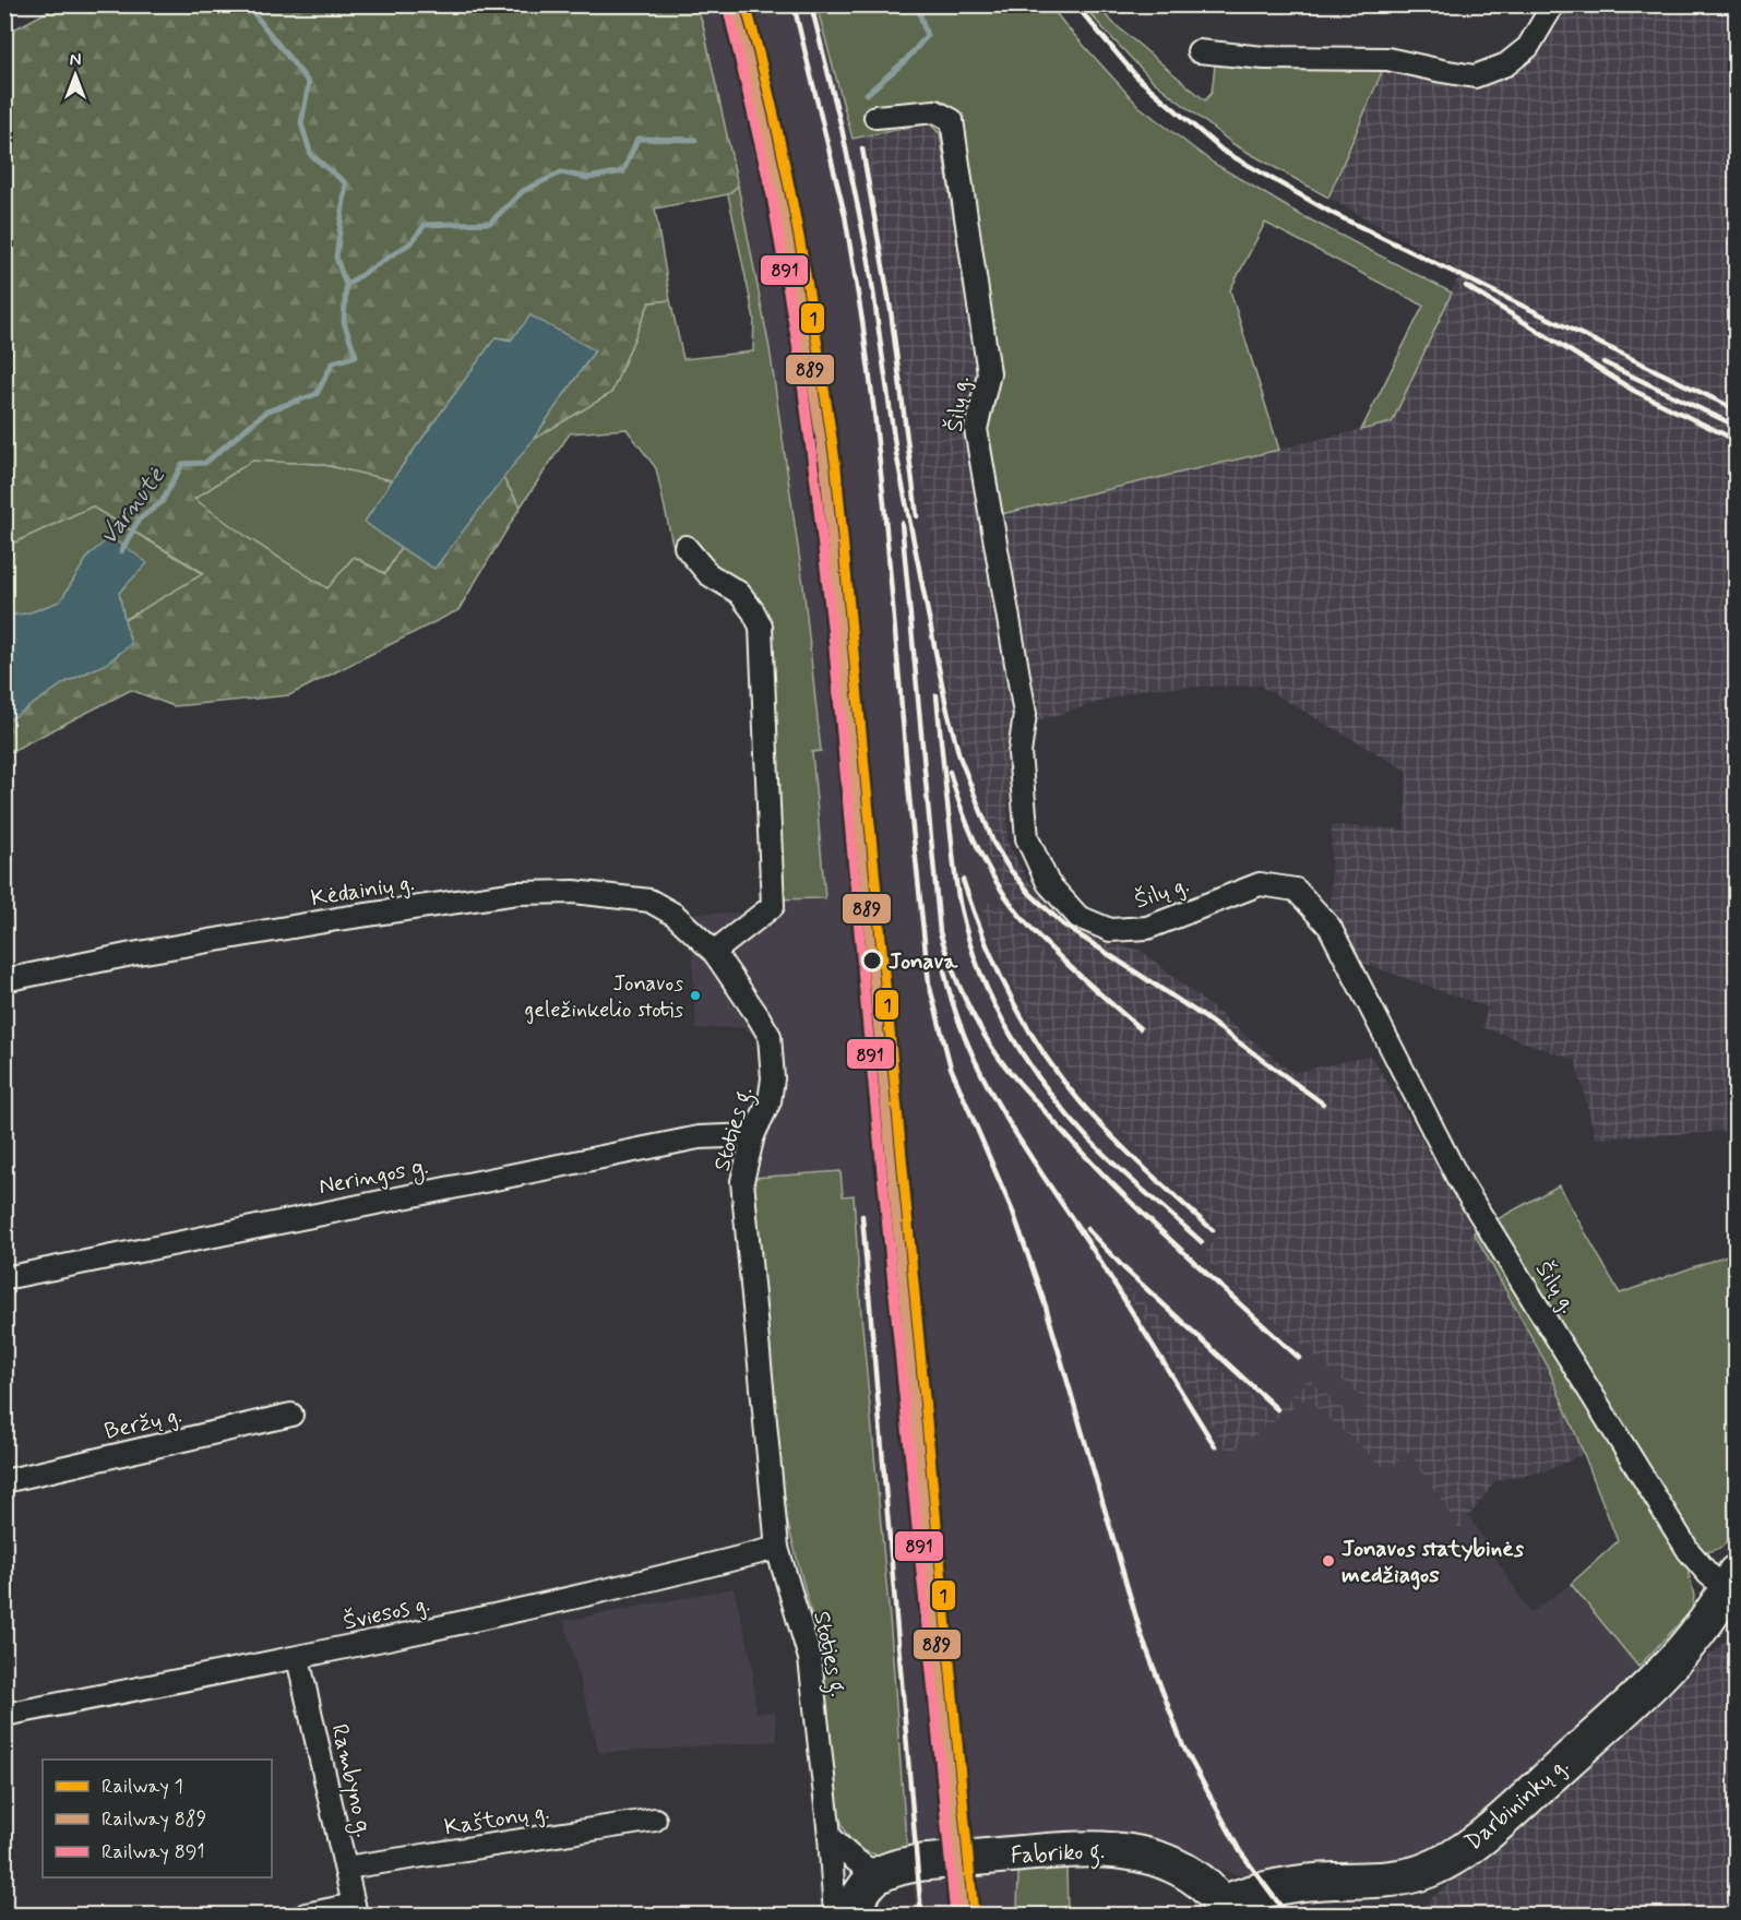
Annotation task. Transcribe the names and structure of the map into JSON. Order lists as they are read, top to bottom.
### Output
{
  "streets": {
    "main road": ["Darbininkų g.", "Fabriko g."],
    "street": [
      "Šilų g.",
      "Kėdainių g.",
      "Stoties g.",
      "Neringos g.",
      "Beržų g.",
      "Šviesos g.",
      "Rambyno g.",
      "Kaštonų g."
    ]
  },
  "crossings": [
    ["Šilų g.", "Darbininkų g."],
    ["Kėdainių g.", "Stoties g."],
    ["Stoties g.", "Neringos g."],
    ["Stoties g.", "Šviesos g."],
    ["Šviesos g.", "Rambyno g."],
    ["Rambyno g.", "Kaštonų g."],
    ["Darbininkų g.", "Fabriko g."]
  ],
  "water": ["Varnutė"],
  "places": ["Jonava", "Jonavos geležinkelio stotis", "Jonavos statybinės medžiagos"],
  "lines": ["rail line 1", "rail line 891", "rail line 889"],
  "legend": ["Railway 1", "Railway 889", "Railway 891"],
  "north": "top"
}
